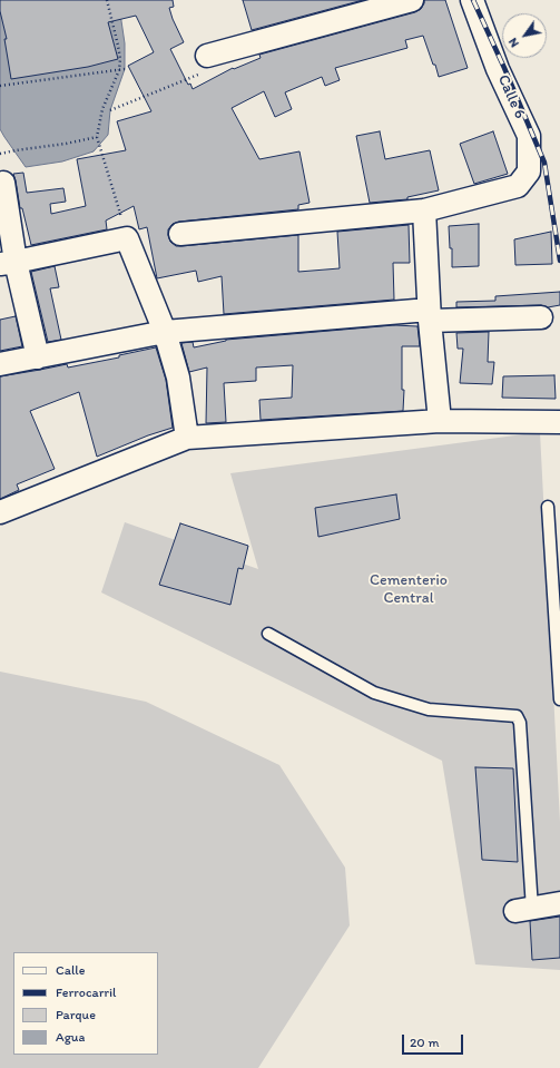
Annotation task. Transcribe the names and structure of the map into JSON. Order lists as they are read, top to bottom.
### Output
{
  "streets": {
    "street": ["Calle 6"]
  },
  "parks": ["Cementerio Central"],
  "legend": [
    "Calle",
    "Ferrocarril",
    "Parque",
    "Agua"
  ],
  "scale_bar": "20 m",
  "north": "bottom left"
}
